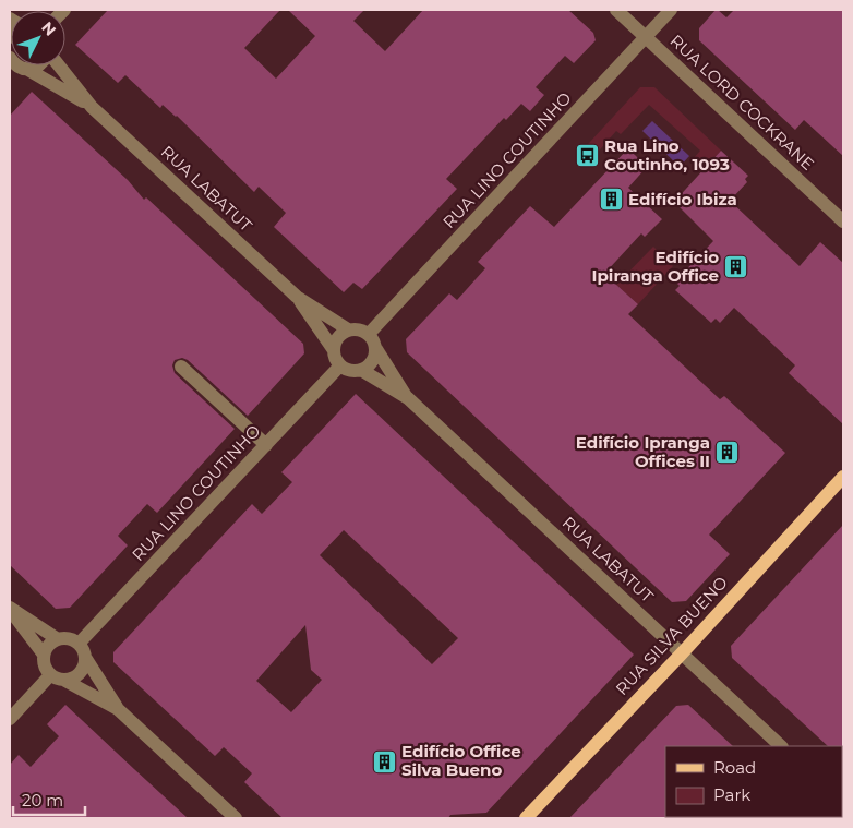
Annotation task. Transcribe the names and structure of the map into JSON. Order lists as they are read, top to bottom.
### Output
{
  "streets": {
    "main road": ["RUA SILVA BUENO"],
    "street": ["RUA LORD COCKRANE", "RUA LINO COUTINHO", "RUA LABATUT"]
  },
  "crossings": [
    ["RUA LORD COCKRANE", "RUA LINO COUTINHO"],
    ["RUA LINO COUTINHO", "RUA LABATUT"],
    ["RUA LABATUT", "RUA SILVA BUENO"]
  ],
  "places": {
    "bus stop": ["Rua Lino Coutinho, 1093"],
    "building": [
      "Edifício Ibiza",
      "Edifício Ipiranga Office",
      "Edifício Ipranga Offices II",
      "Edifício Office Silva Bueno"
    ]
  },
  "legend": ["Road", "Park"],
  "scale_bar": "20 m",
  "north": "top right"
}
